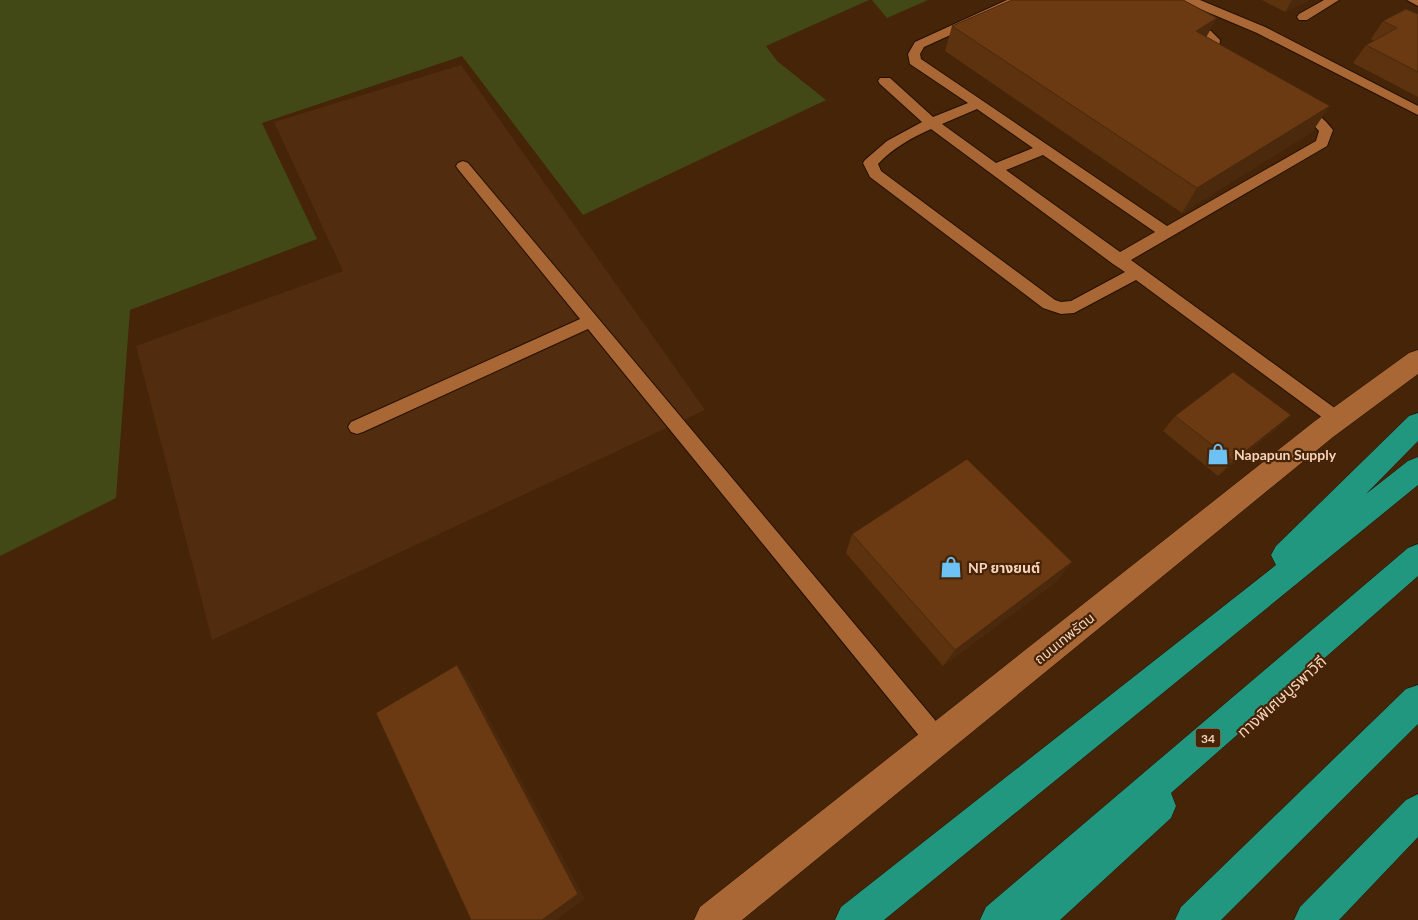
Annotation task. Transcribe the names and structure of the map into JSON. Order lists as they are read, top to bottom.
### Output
{
  "streets": {
    "highway": ["ทางพิเศษบูรพาวิถี", "34"],
    "main road": ["ถนนเทพรัตน"]
  },
  "places": {
    "shop": ["Napapun Supply", "NP ยางยนต์"]
  }
}
